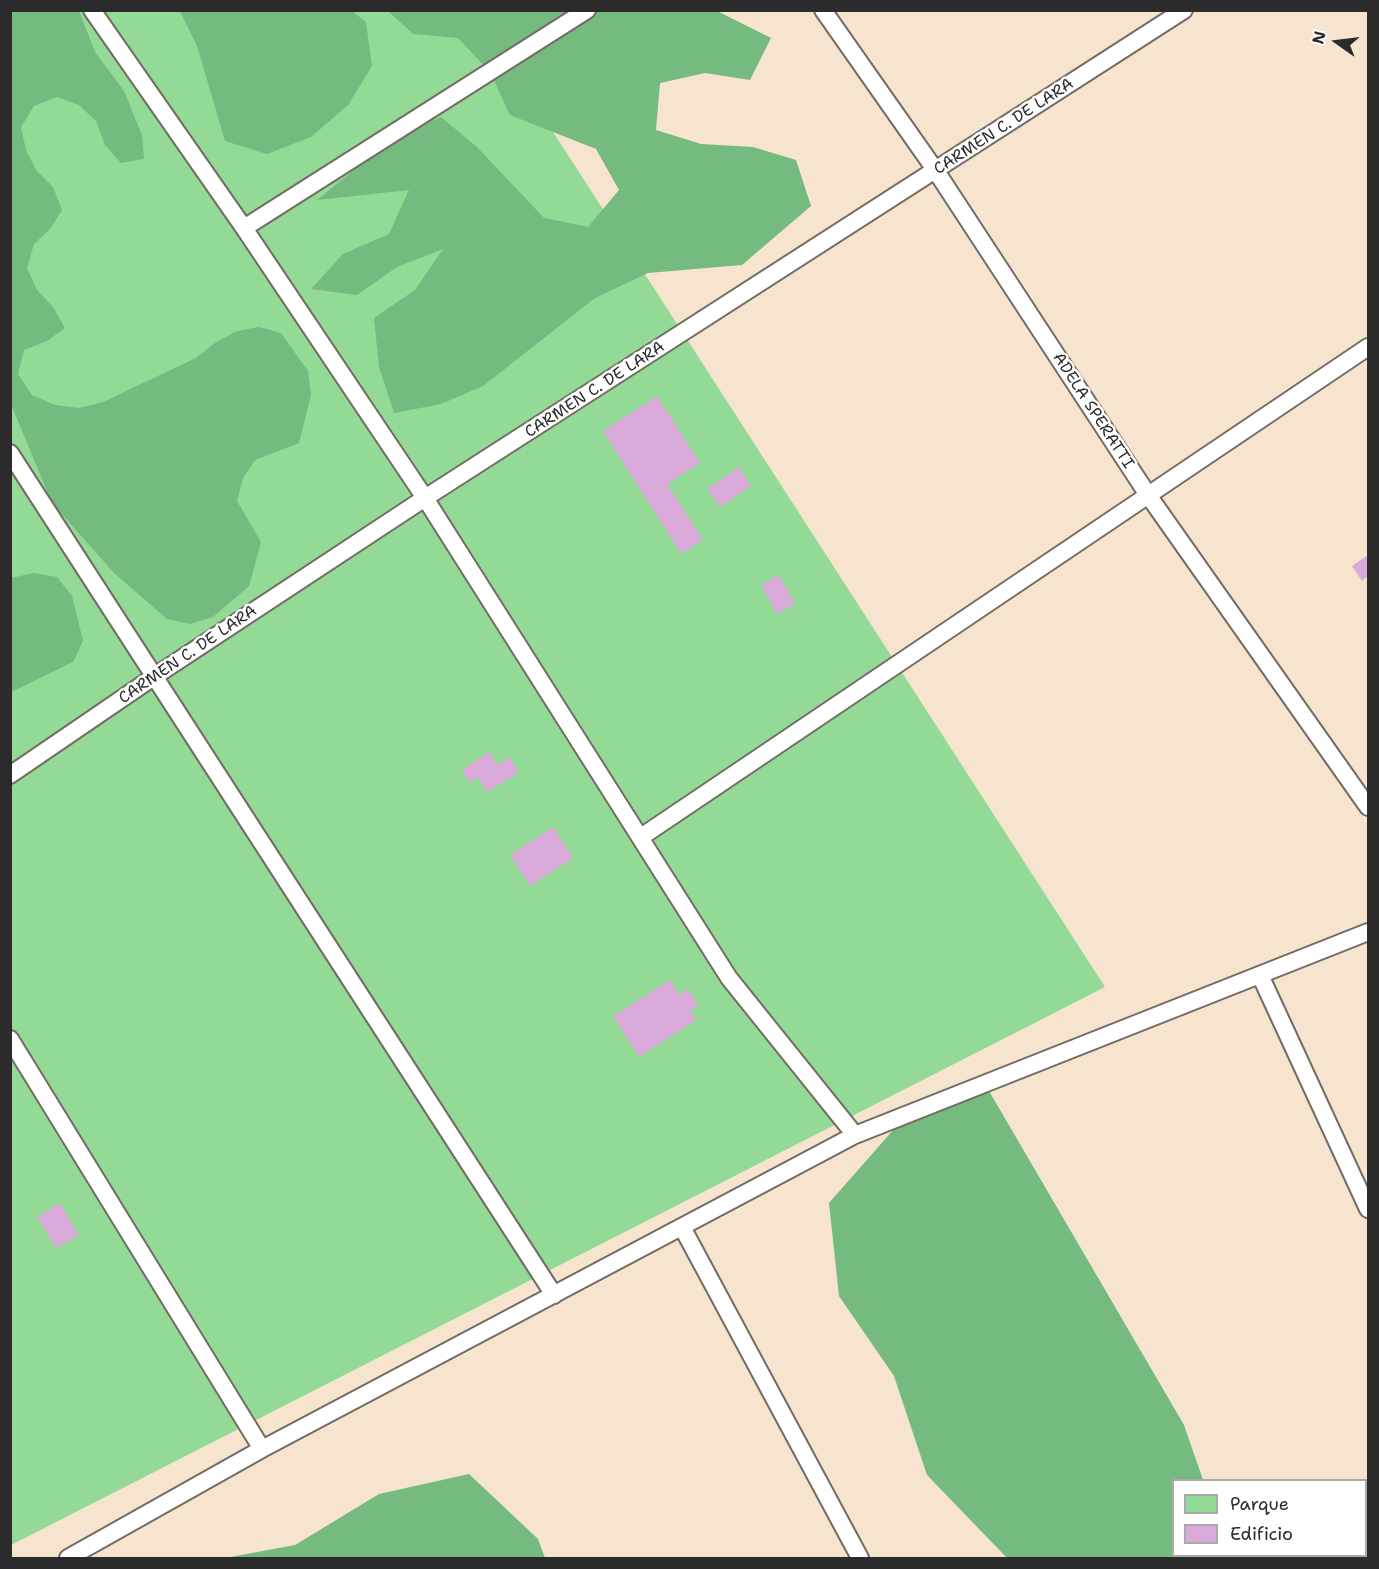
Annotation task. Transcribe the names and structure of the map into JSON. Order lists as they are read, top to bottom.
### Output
{
  "streets": {
    "lane": ["CARMEN C. DE LARA", "ADELA SPERATTI"]
  },
  "crossings": [
    ["CARMEN C. DE LARA", "ADELA SPERATTI"]
  ],
  "legend": ["Parque", "Edificio"],
  "north": "left"
}
